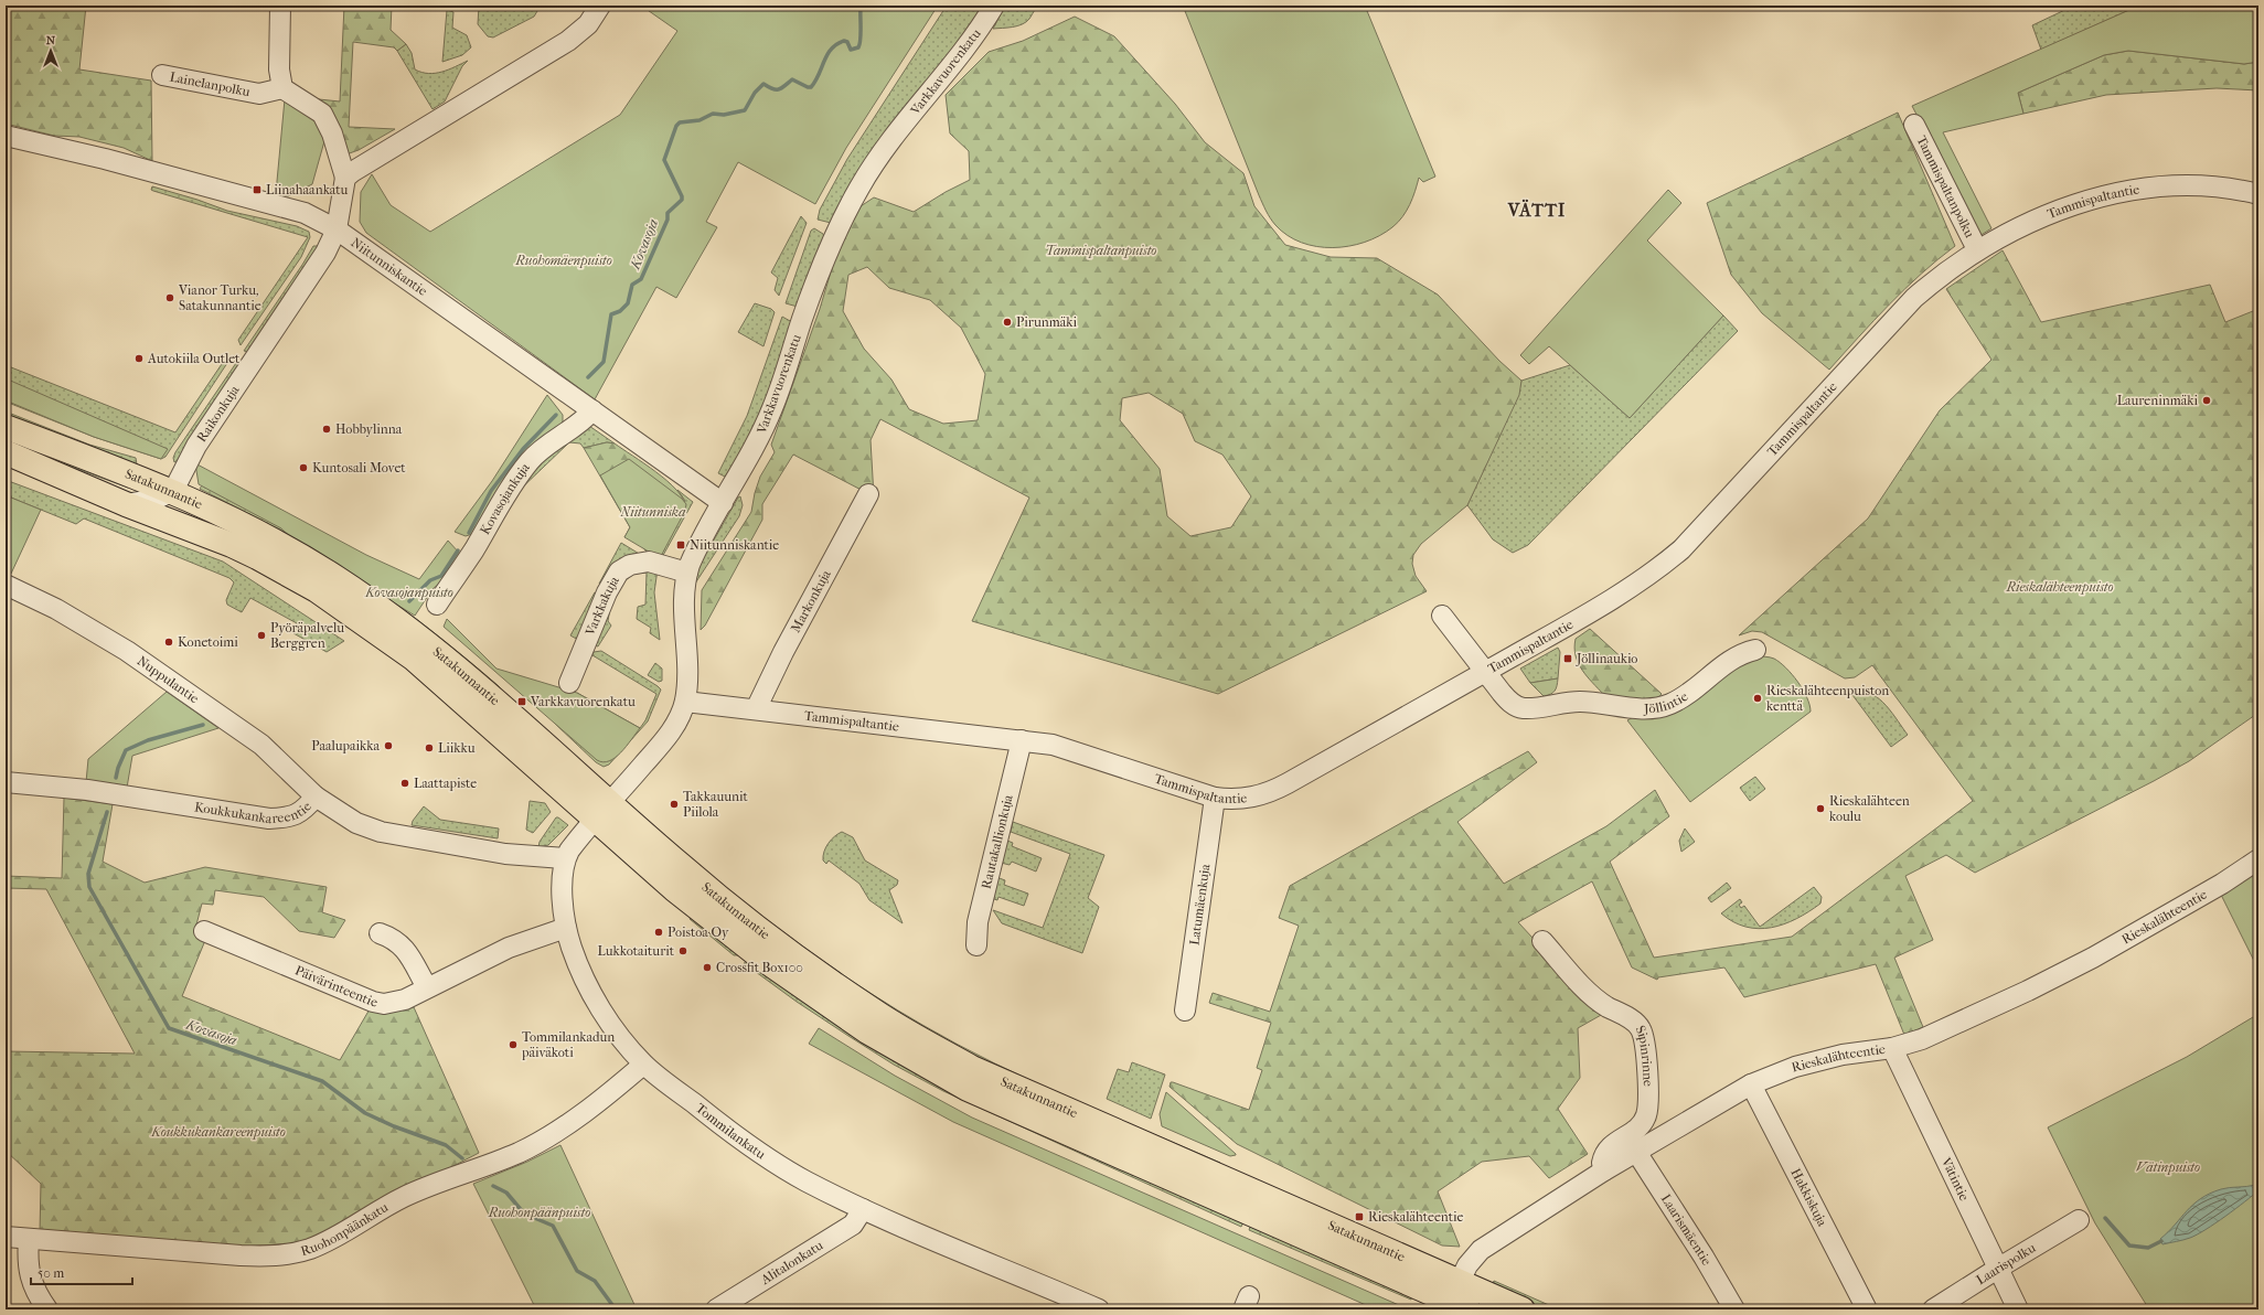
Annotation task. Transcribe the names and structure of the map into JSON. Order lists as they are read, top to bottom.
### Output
{
  "streets": {
    "main road": ["Satakunnantie"],
    "street": [
      "Varkkavuorenkatu",
      "Lainelanpolku",
      "Tammispaltanpolku",
      "Tammispaltantie",
      "Niitunniskantie",
      "Raikonkuja",
      "Kovasojankuja",
      "Markonkuja",
      "Varkkakuja",
      "Nuppulantie",
      "Jöllintie",
      "Koukkukankareentie",
      "Rautakallionkuja",
      "Latumäenkuja",
      "Rieskalähteentie",
      "Päivärinteentie",
      "Sipinrinne",
      "Tommilankatu",
      "Vätintie",
      "Hakkiskuja",
      "Ruohonpäänkatu",
      "Laarismäentie",
      "Alitalonkatu",
      "Laarispolku"
    ]
  },
  "crossings": [
    ["Varkkavuorenkatu", "Tammispaltantie"],
    ["Varkkavuorenkatu", "Niitunniskantie"],
    ["Varkkavuorenkatu", "Satakunnantie"],
    ["Varkkavuorenkatu", "Varkkakuja"],
    ["Tammispaltanpolku", "Tammispaltantie"],
    ["Tammispaltantie", "Markonkuja"],
    ["Tammispaltantie", "Jöllintie"],
    ["Tammispaltantie", "Rautakallionkuja"],
    ["Tammispaltantie", "Latumäenkuja"],
    ["Niitunniskantie", "Raikonkuja"],
    ["Niitunniskantie", "Kovasojankuja"],
    ["Raikonkuja", "Satakunnantie"],
    ["Satakunnantie", "Rieskalähteentie"],
    ["Nuppulantie", "Koukkukankareentie"],
    ["Koukkukankareentie", "Tommilankatu"],
    ["Rieskalähteentie", "Sipinrinne"],
    ["Rieskalähteentie", "Vätintie"],
    ["Rieskalähteentie", "Hakkiskuja"],
    ["Rieskalähteentie", "Laarismäentie"],
    ["Päivärinteentie", "Tommilankatu"],
    ["Tommilankatu", "Ruohonpäänkatu"],
    ["Tommilankatu", "Alitalonkatu"],
    ["Vätintie", "Laarispolku"]
  ],
  "districts": ["VÄTTI"],
  "water": ["Kovasoja"],
  "parks": [
    "Tammispaltanpuisto",
    "Ruohomäenpuisto",
    "Niitunniska",
    "Rieskalähteenpuisto",
    "Kovasojanpuisto",
    "Koukkukankareenpuisto",
    "Vätinpuisto",
    "Ruohonpäänpuisto"
  ],
  "places": {
    "transit": [
      "Liinahaankatu",
      "Niitunniskantie",
      "Jöllinaukio",
      "Varkkavuorenkatu",
      "Rieskalähteentie"
    ],
    "other": [
      "Vianor Turku, Satakunnantie",
      "Pirunmäki",
      "Autokiila Outlet",
      "Laureninmäki",
      "Hobbylinna",
      "Kuntosali Movet",
      "Pyöräpalvelu Berggren",
      "Konetoimi",
      "Rieskalähteenpuiston kenttä",
      "Paalupaikka",
      "Liikku",
      "Laattapiste",
      "Takkauunit Piilola",
      "Rieskalähteen koulu",
      "Poistoa Oy",
      "Lukkotaiturit",
      "Crossfit Box100",
      "Tommilankadun päiväkoti"
    ]
  },
  "scale_bar": "50 m",
  "north": "top"
}
